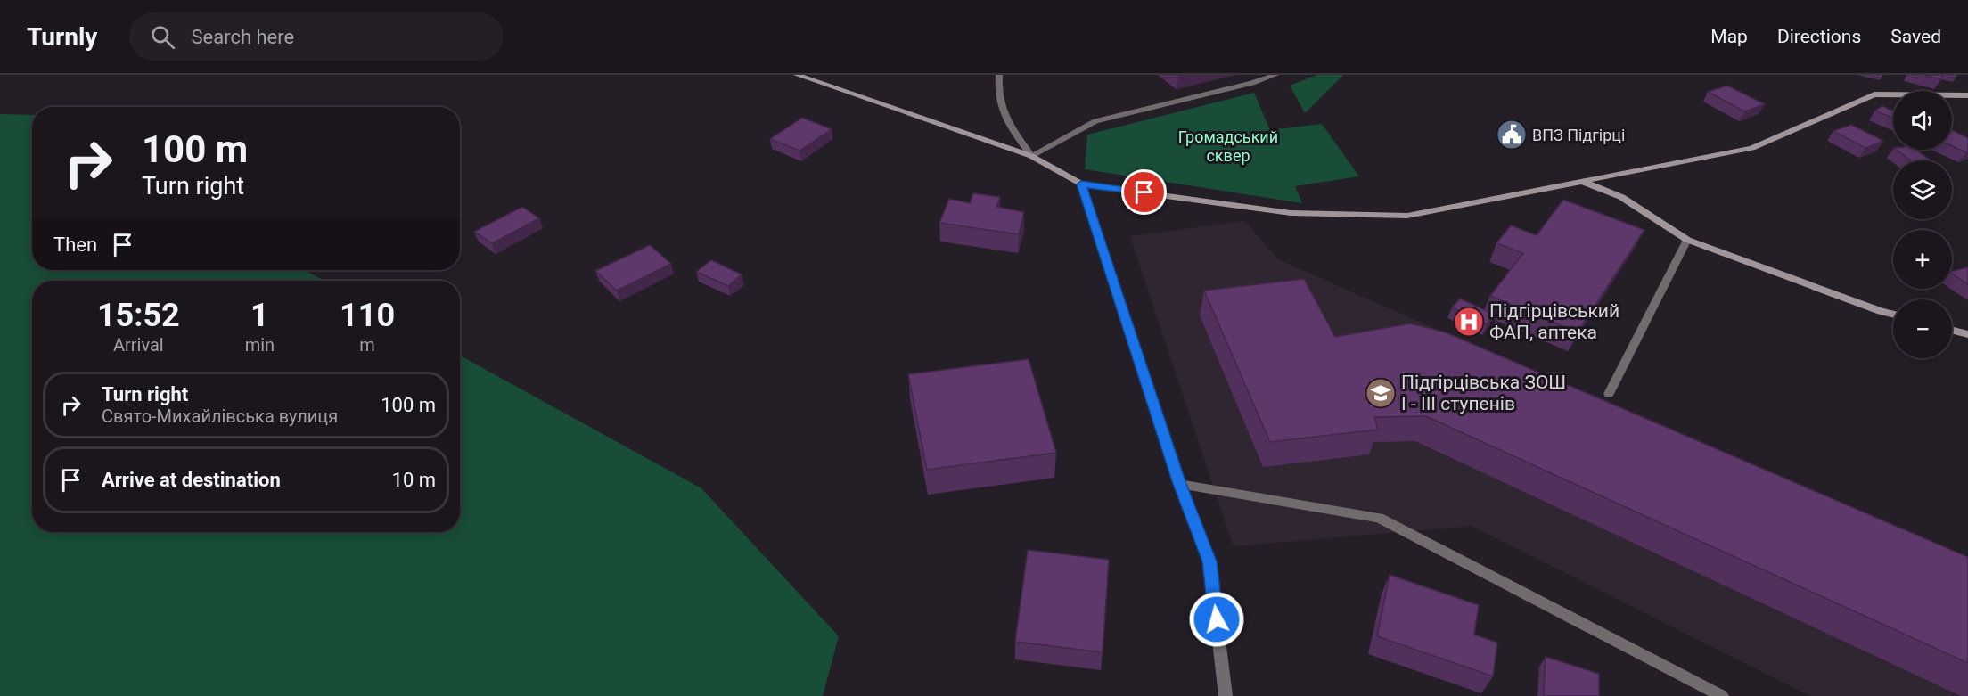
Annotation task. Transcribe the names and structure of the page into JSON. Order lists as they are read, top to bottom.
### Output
{
  "parks": ["Громадський сквер"],
  "places": {
    "public building": ["ВПЗ Підгірці"],
    "hospital": ["Підгірцівський ФАП, аптека"],
    "school or university": ["Підгірцівська ЗОШ І - ІІІ ступенів"]
  },
  "page": {
    "header": "Turnly",
    "search": "Search here",
    "nav": ["Map", "Directions", "Saved"],
    "map_buttons": ["+", "−"],
    "turn": ["100 m", "Turn right"],
    "then": "Then",
    "eta": [
      "15:52",
      "Arrival",
      "1",
      "min",
      "110",
      "m"
    ],
    "list": [
      {
        "name": "Turn right",
        "note": "Свято-Михайлівська вулиця",
        "value": "100 m"
      },
      {
        "name": "Arrive at destination",
        "value": "10 m"
      }
    ]
  }
}
